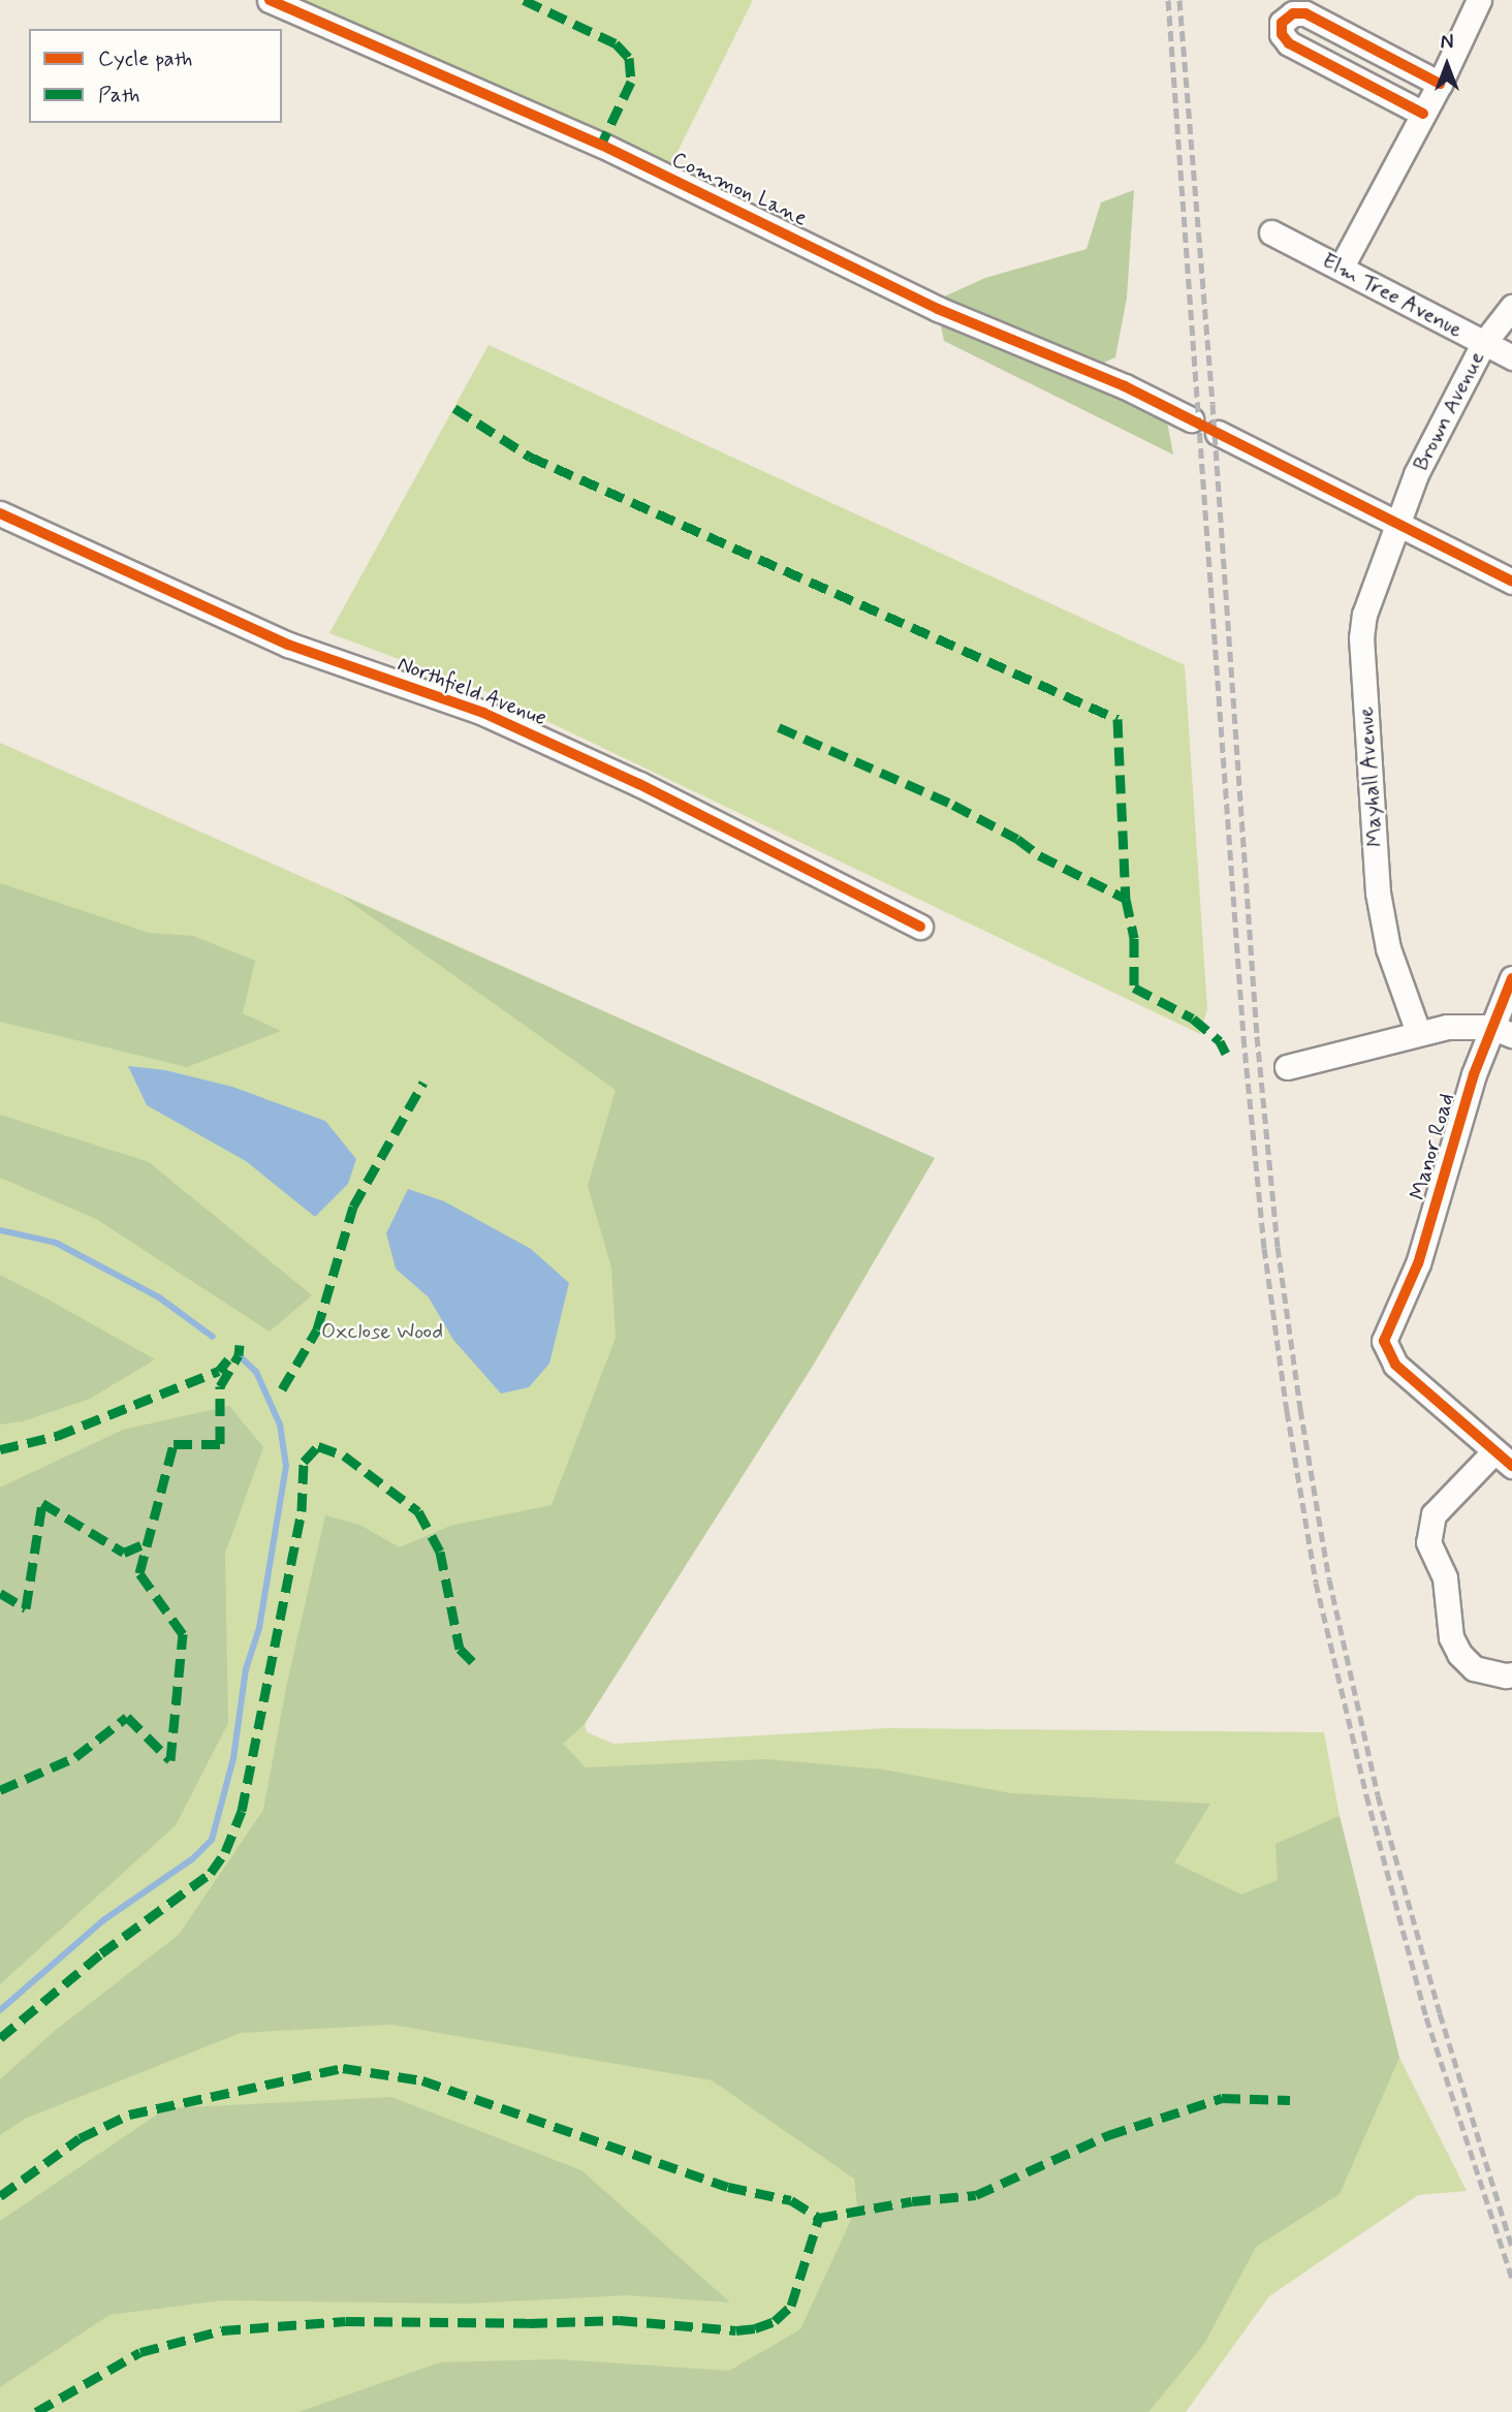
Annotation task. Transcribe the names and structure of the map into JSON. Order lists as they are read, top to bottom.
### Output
{
  "streets": {
    "street": [
      "Common Lane",
      "Elm Tree Avenue",
      "Brown Avenue",
      "Northfield Avenue",
      "Mayhall Avenue",
      "Manor Road"
    ]
  },
  "crossings": [
    ["Elm Tree Avenue", "Brown Avenue"],
    ["Brown Avenue", "Mayhall Avenue"]
  ],
  "parks": ["Oxclose Wood"],
  "legend": ["Cycle path", "Path"],
  "north": "top"
}
